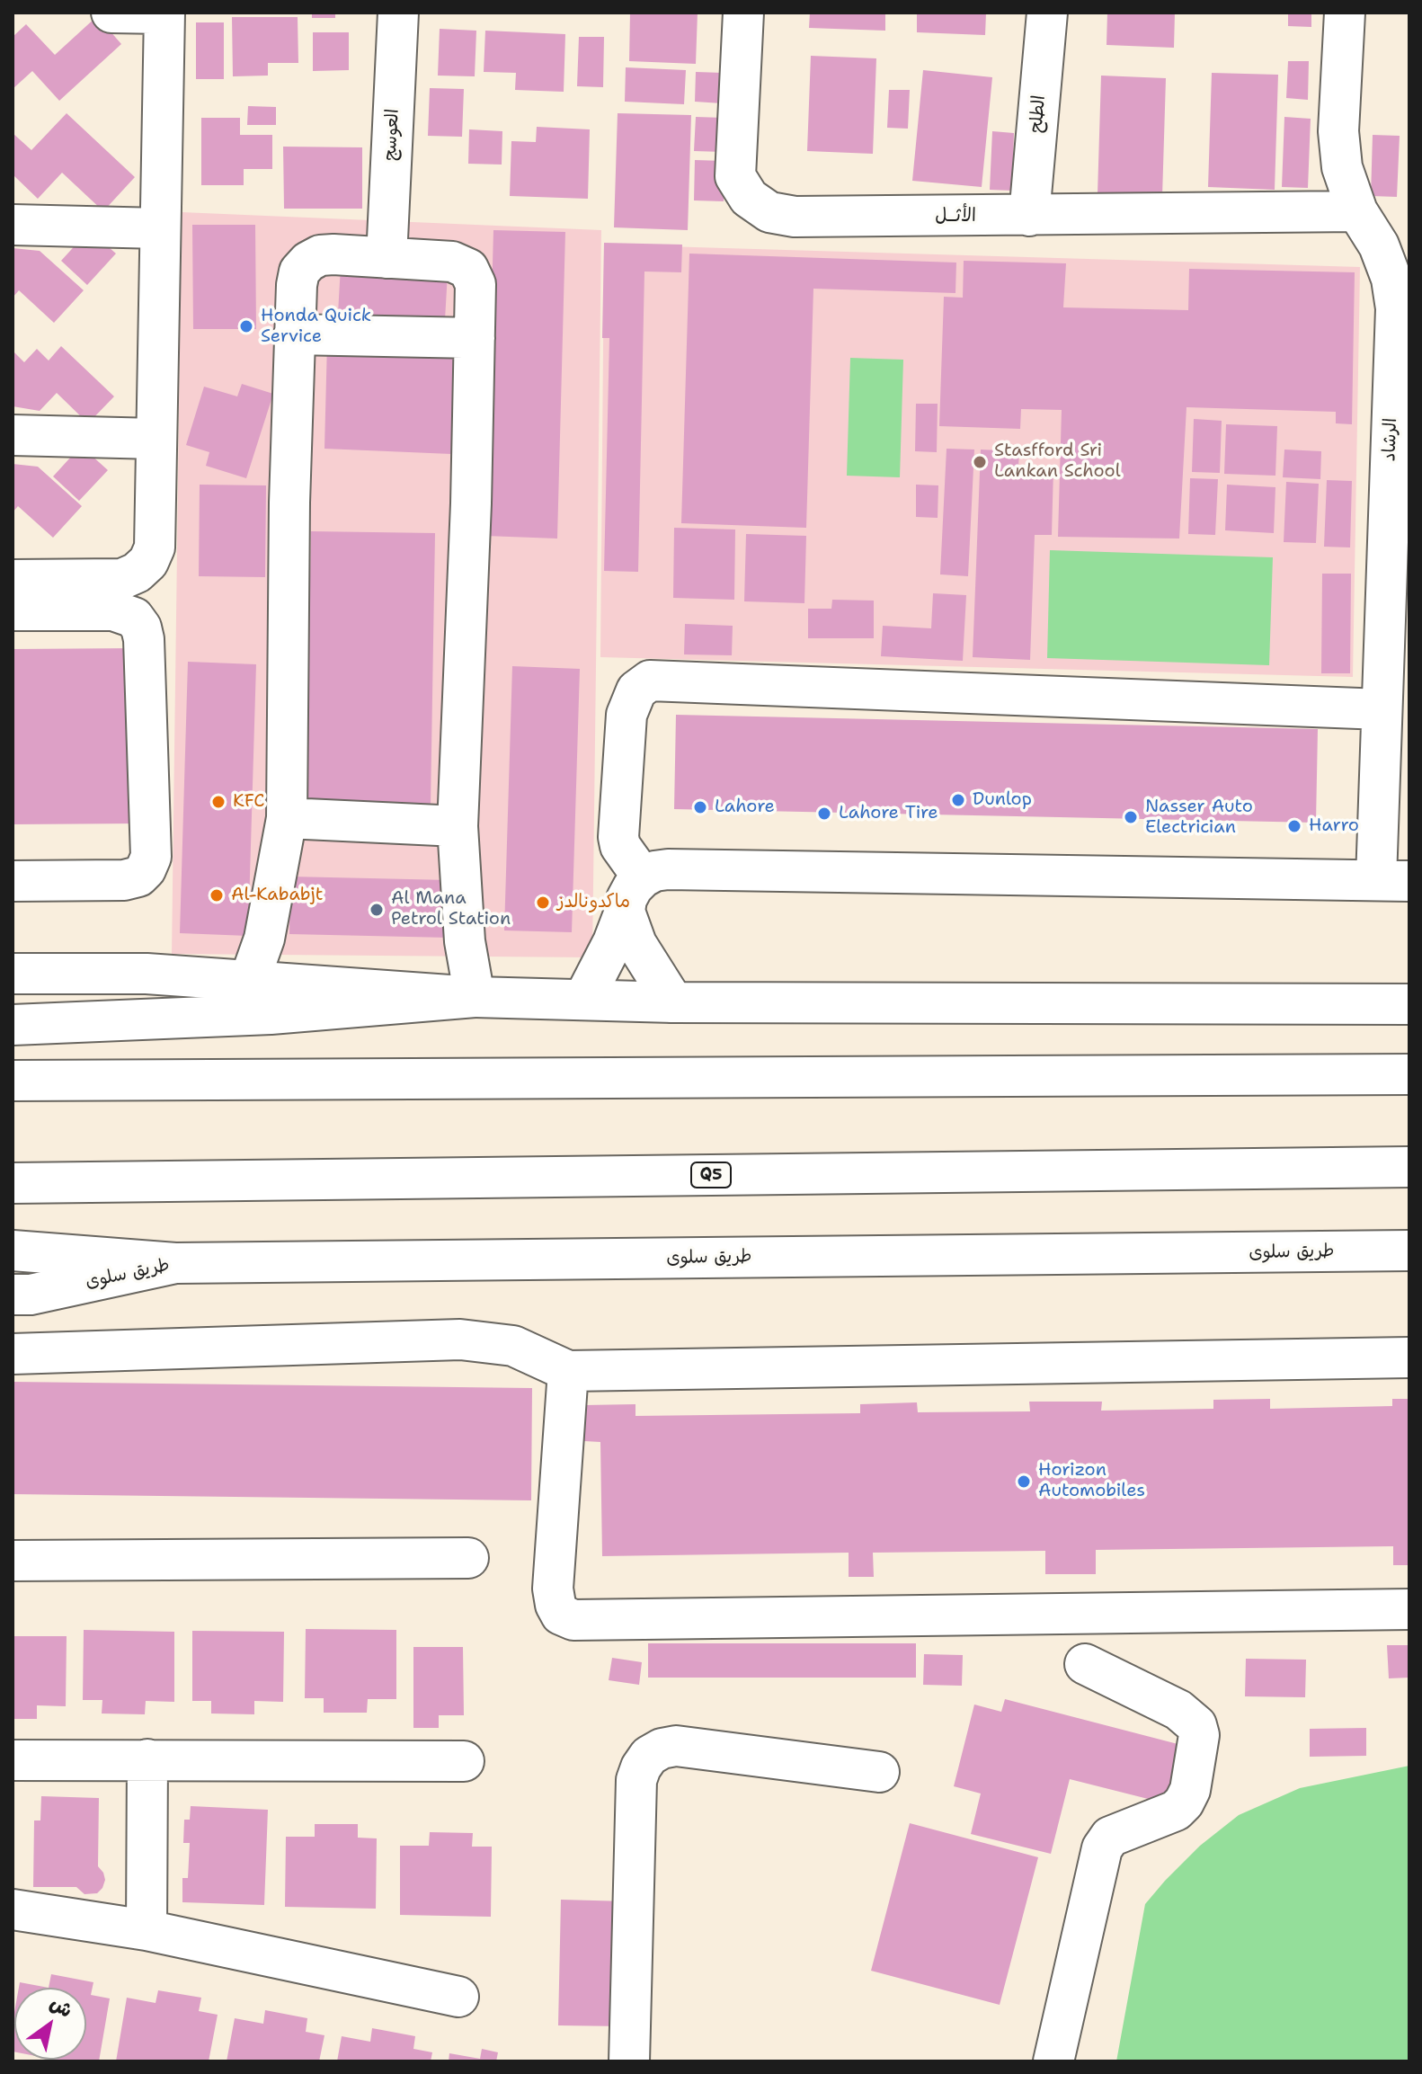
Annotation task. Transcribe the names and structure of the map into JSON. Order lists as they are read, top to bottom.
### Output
{
  "streets": {
    "main road": [
      "الطلح",
      "العوسج",
      "الأثــل",
      "الرشاد",
      "Q5",
      "طريق سلوى"
    ]
  },
  "crossings": [
    ["الطلح", "الأثــل"],
    ["الأثــل", "الرشاد"]
  ],
  "places": [
    "Honda Quick Service",
    "Stasfford Sri Lankan School",
    "Dunlop",
    "KFC",
    "Lahore",
    "Lahore Tire",
    "Nasser Auto Electrician",
    "Harro",
    "Al-Kababjt",
    "ماكدونالدز",
    "Al Mana Petrol Station",
    "Horizon Automobiles"
  ],
  "north": "top right"
}
